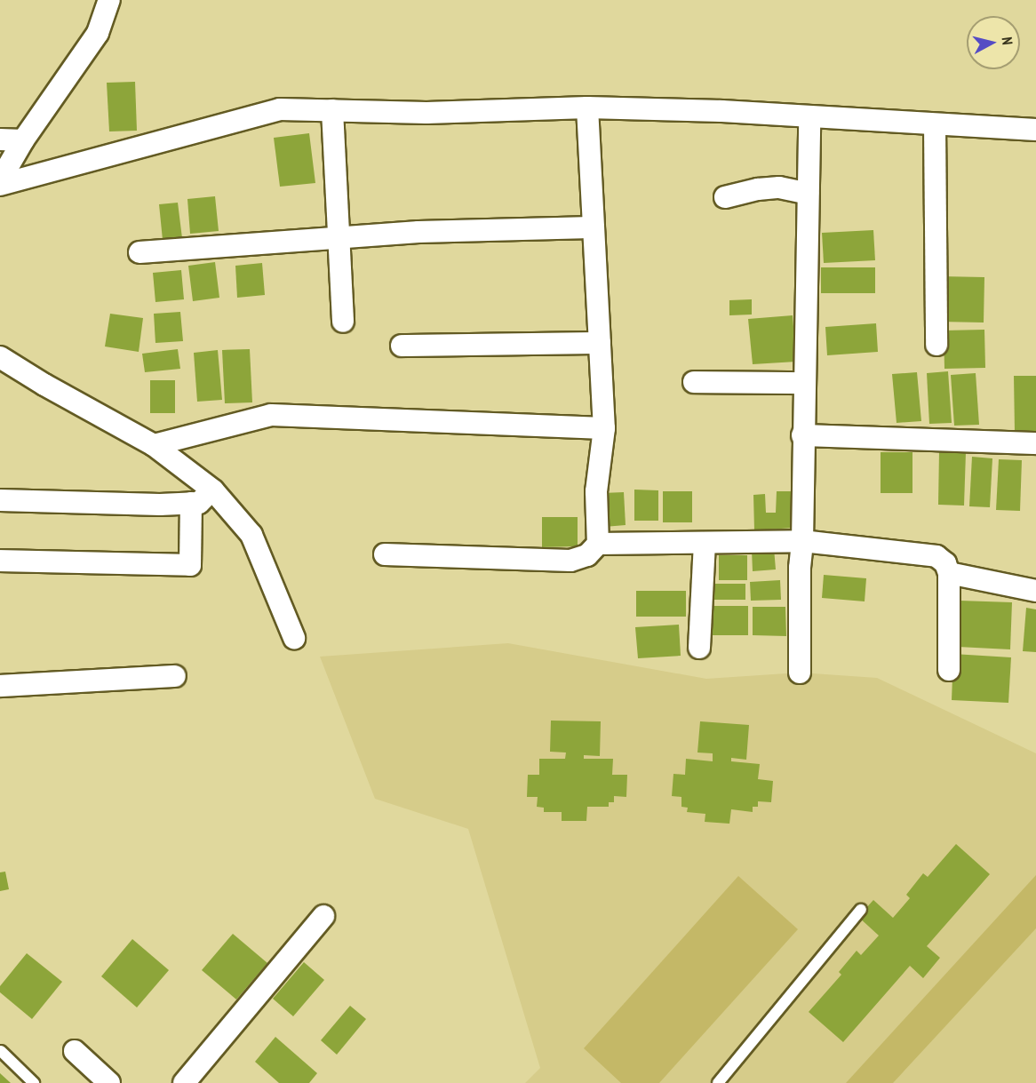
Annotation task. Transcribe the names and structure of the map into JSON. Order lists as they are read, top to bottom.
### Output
{
  "north": "right"
}
